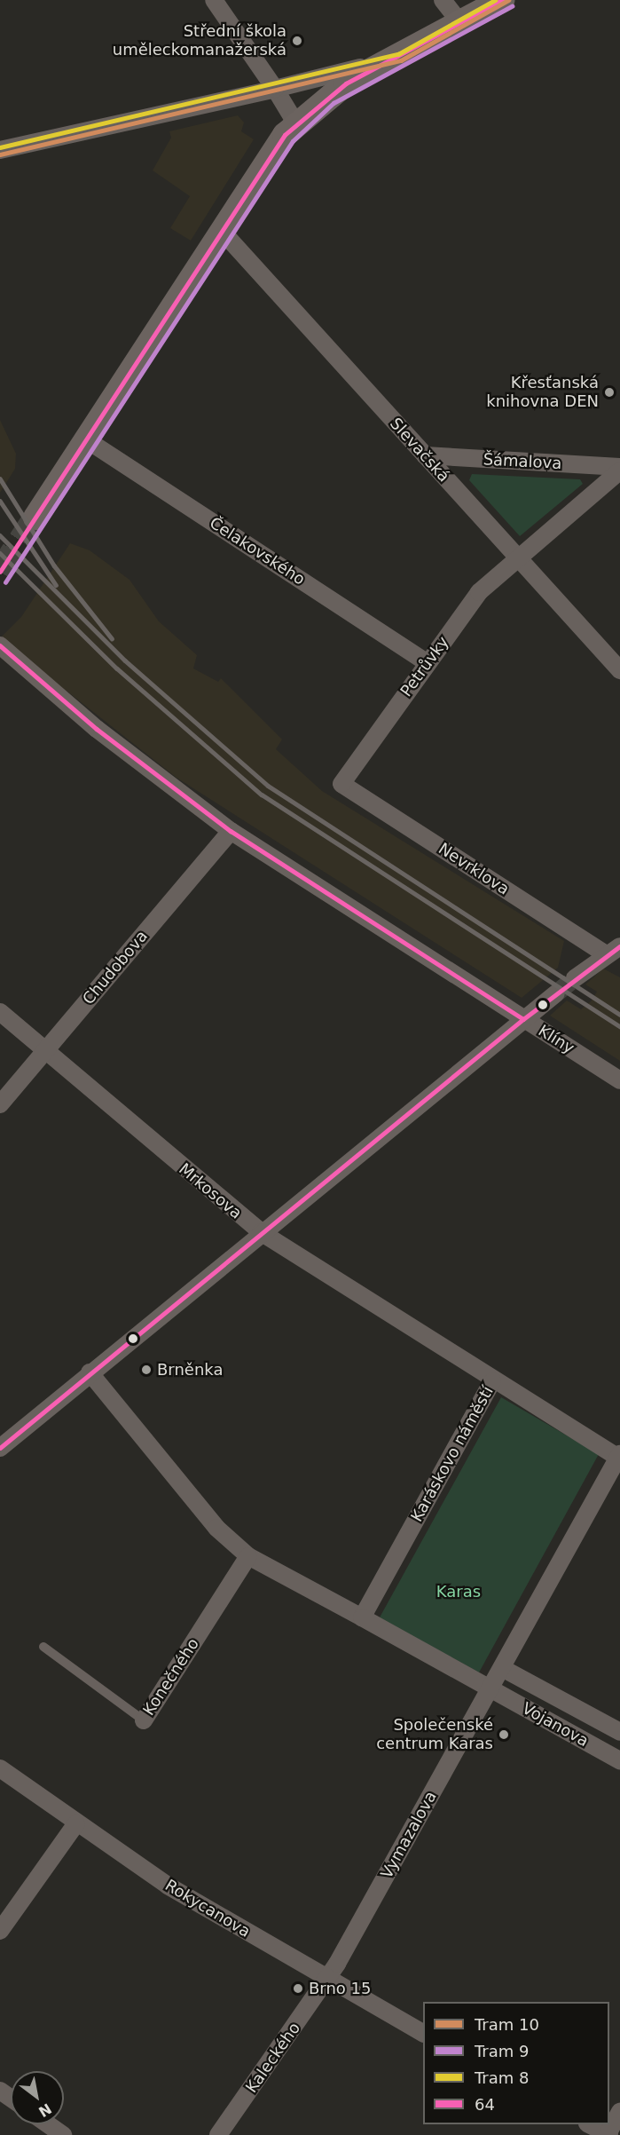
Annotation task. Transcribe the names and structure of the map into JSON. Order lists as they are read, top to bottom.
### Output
{
  "streets": {
    "street": [
      "Slevačská",
      "Šámalova",
      "Čelakovského",
      "Petrůvky",
      "Nevrklova",
      "Chudobova",
      "Klíny",
      "Mrkosova",
      "Karáskovo náměstí",
      "Konečného",
      "Vojanova",
      "Vymazalova",
      "Rokycanova",
      "Kaleckého"
    ]
  },
  "crossings": [
    ["Slevačská", "Šámalova"],
    ["Slevačská", "Petrůvky"],
    ["Šámalova", "Petrůvky"],
    ["Čelakovského", "Petrůvky"],
    ["Petrůvky", "Nevrklova"],
    ["Chudobova", "Klíny"],
    ["Chudobova", "Mrkosova"],
    ["Mrkosova", "Karáskovo náměstí"],
    ["Karáskovo náměstí", "Vojanova"],
    ["Karáskovo náměstí", "Vymazalova"],
    ["Vojanova", "Vymazalova"],
    ["Vymazalova", "Rokycanova"],
    ["Vymazalova", "Kaleckého"],
    ["Rokycanova", "Kaleckého"]
  ],
  "parks": ["Karas"],
  "places": [
    "Střední škola uměleckomanažerská",
    "Křesťanská knihovna DEN",
    "Brněnka",
    "Společenské centrum Karas",
    "Brno 15"
  ],
  "lines": [
    "tram line 10",
    "tram line 8",
    "transit line 64",
    "tram line 9"
  ],
  "legend": [
    "Tram 10",
    "Tram 9",
    "Tram 8",
    "64"
  ],
  "north": "bottom right"
}
